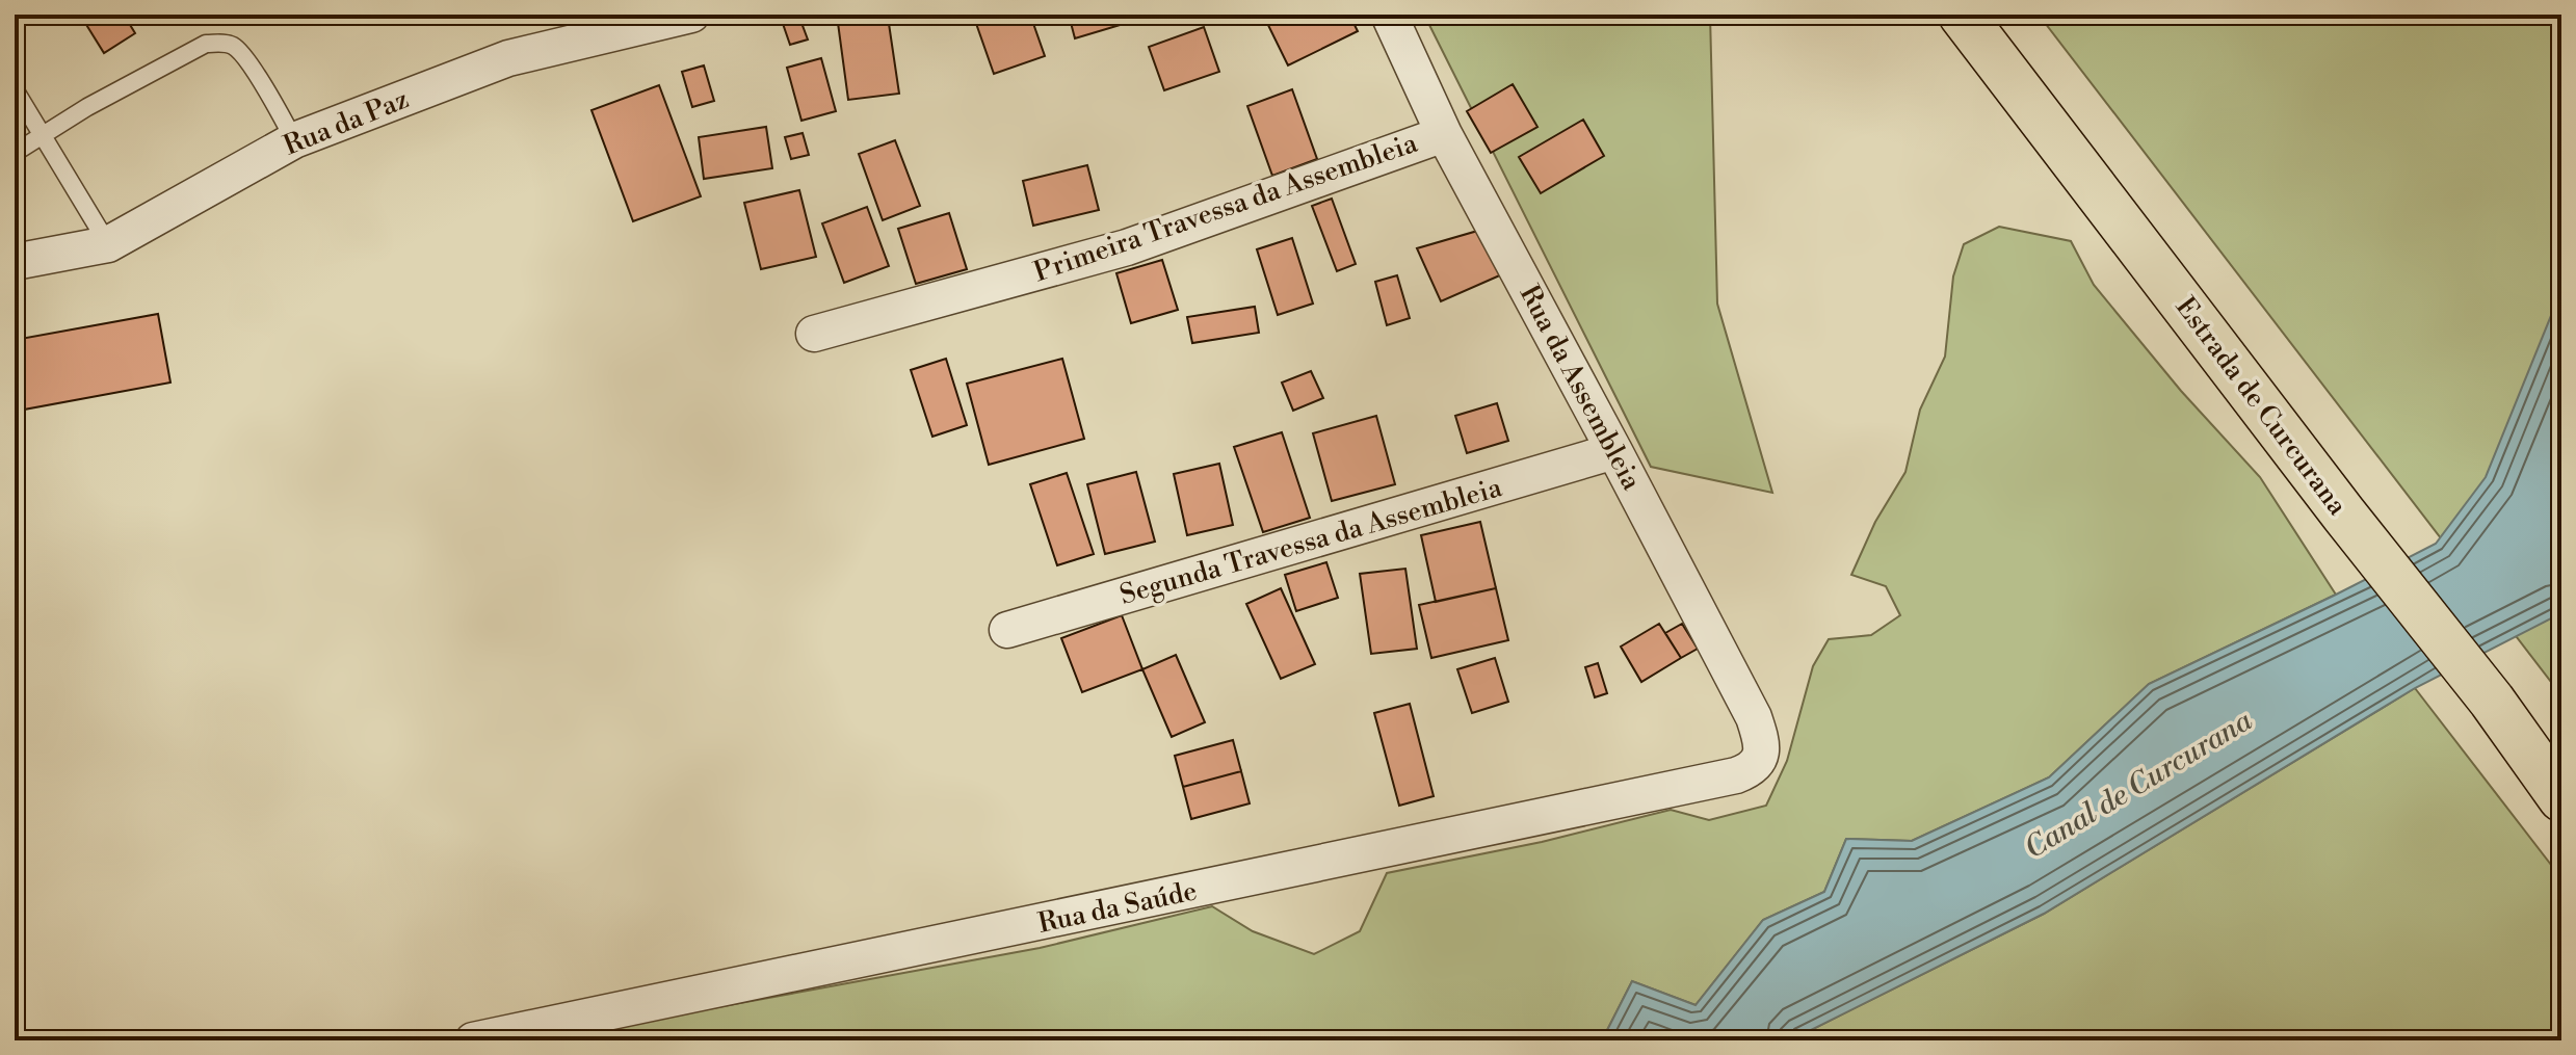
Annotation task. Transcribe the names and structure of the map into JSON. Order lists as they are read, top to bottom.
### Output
{
  "streets": {
    "main road": ["Estrada de Curcurana"],
    "street": [
      "Rua da Paz",
      "Primeira Travessa da Assembleia",
      "Rua da Assembleia",
      "Segunda Travessa da Assembleia",
      "Rua da Saúde"
    ]
  },
  "crossings": [
    ["Primeira Travessa da Assembleia", "Rua da Assembleia"],
    ["Rua da Assembleia", "Segunda Travessa da Assembleia"],
    ["Rua da Assembleia", "Rua da Saúde"]
  ],
  "water": ["Canal de Curcurana"]
}
